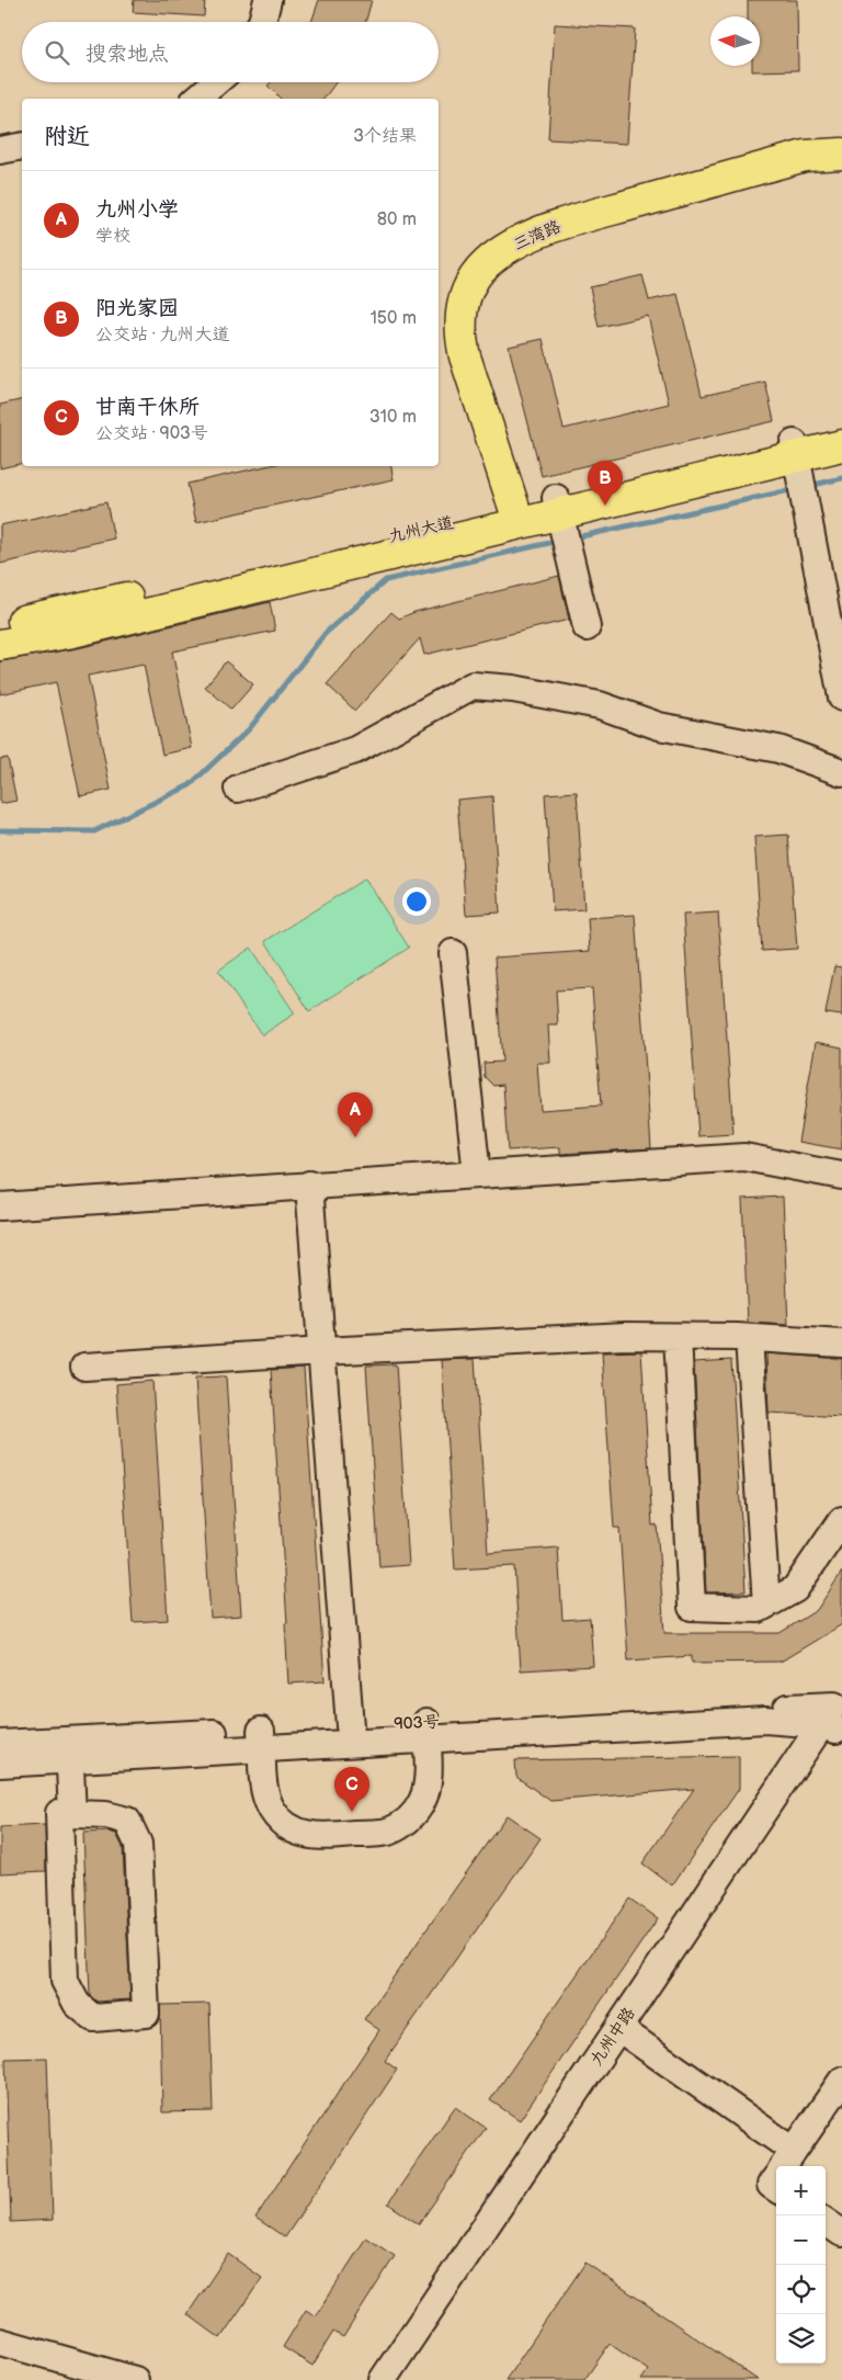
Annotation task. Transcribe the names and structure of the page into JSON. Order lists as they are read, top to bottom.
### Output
{
  "streets": {
    "main road": ["三湾路", "九州大道"],
    "street": ["903号", "九州中路"]
  },
  "crossings": [
    ["三湾路", "九州大道"],
    ["903号", "九州中路"]
  ],
  "north": "left",
  "page": {
    "search": "搜索地点",
    "heading": ["附近", "3个结果"],
    "list": [
      {
        "mark": "A",
        "name": "九州小学",
        "note": "学校",
        "value": "80 m"
      },
      {
        "mark": "B",
        "name": "阳光家园",
        "note": "公交站 · 九州大道",
        "value": "150 m"
      },
      {
        "mark": "C",
        "name": "甘南干休所",
        "note": "公交站 · 903号",
        "value": "310 m"
      }
    ],
    "pins": ["B", "A", "C"],
    "map_buttons": ["+", "−"]
  }
}
